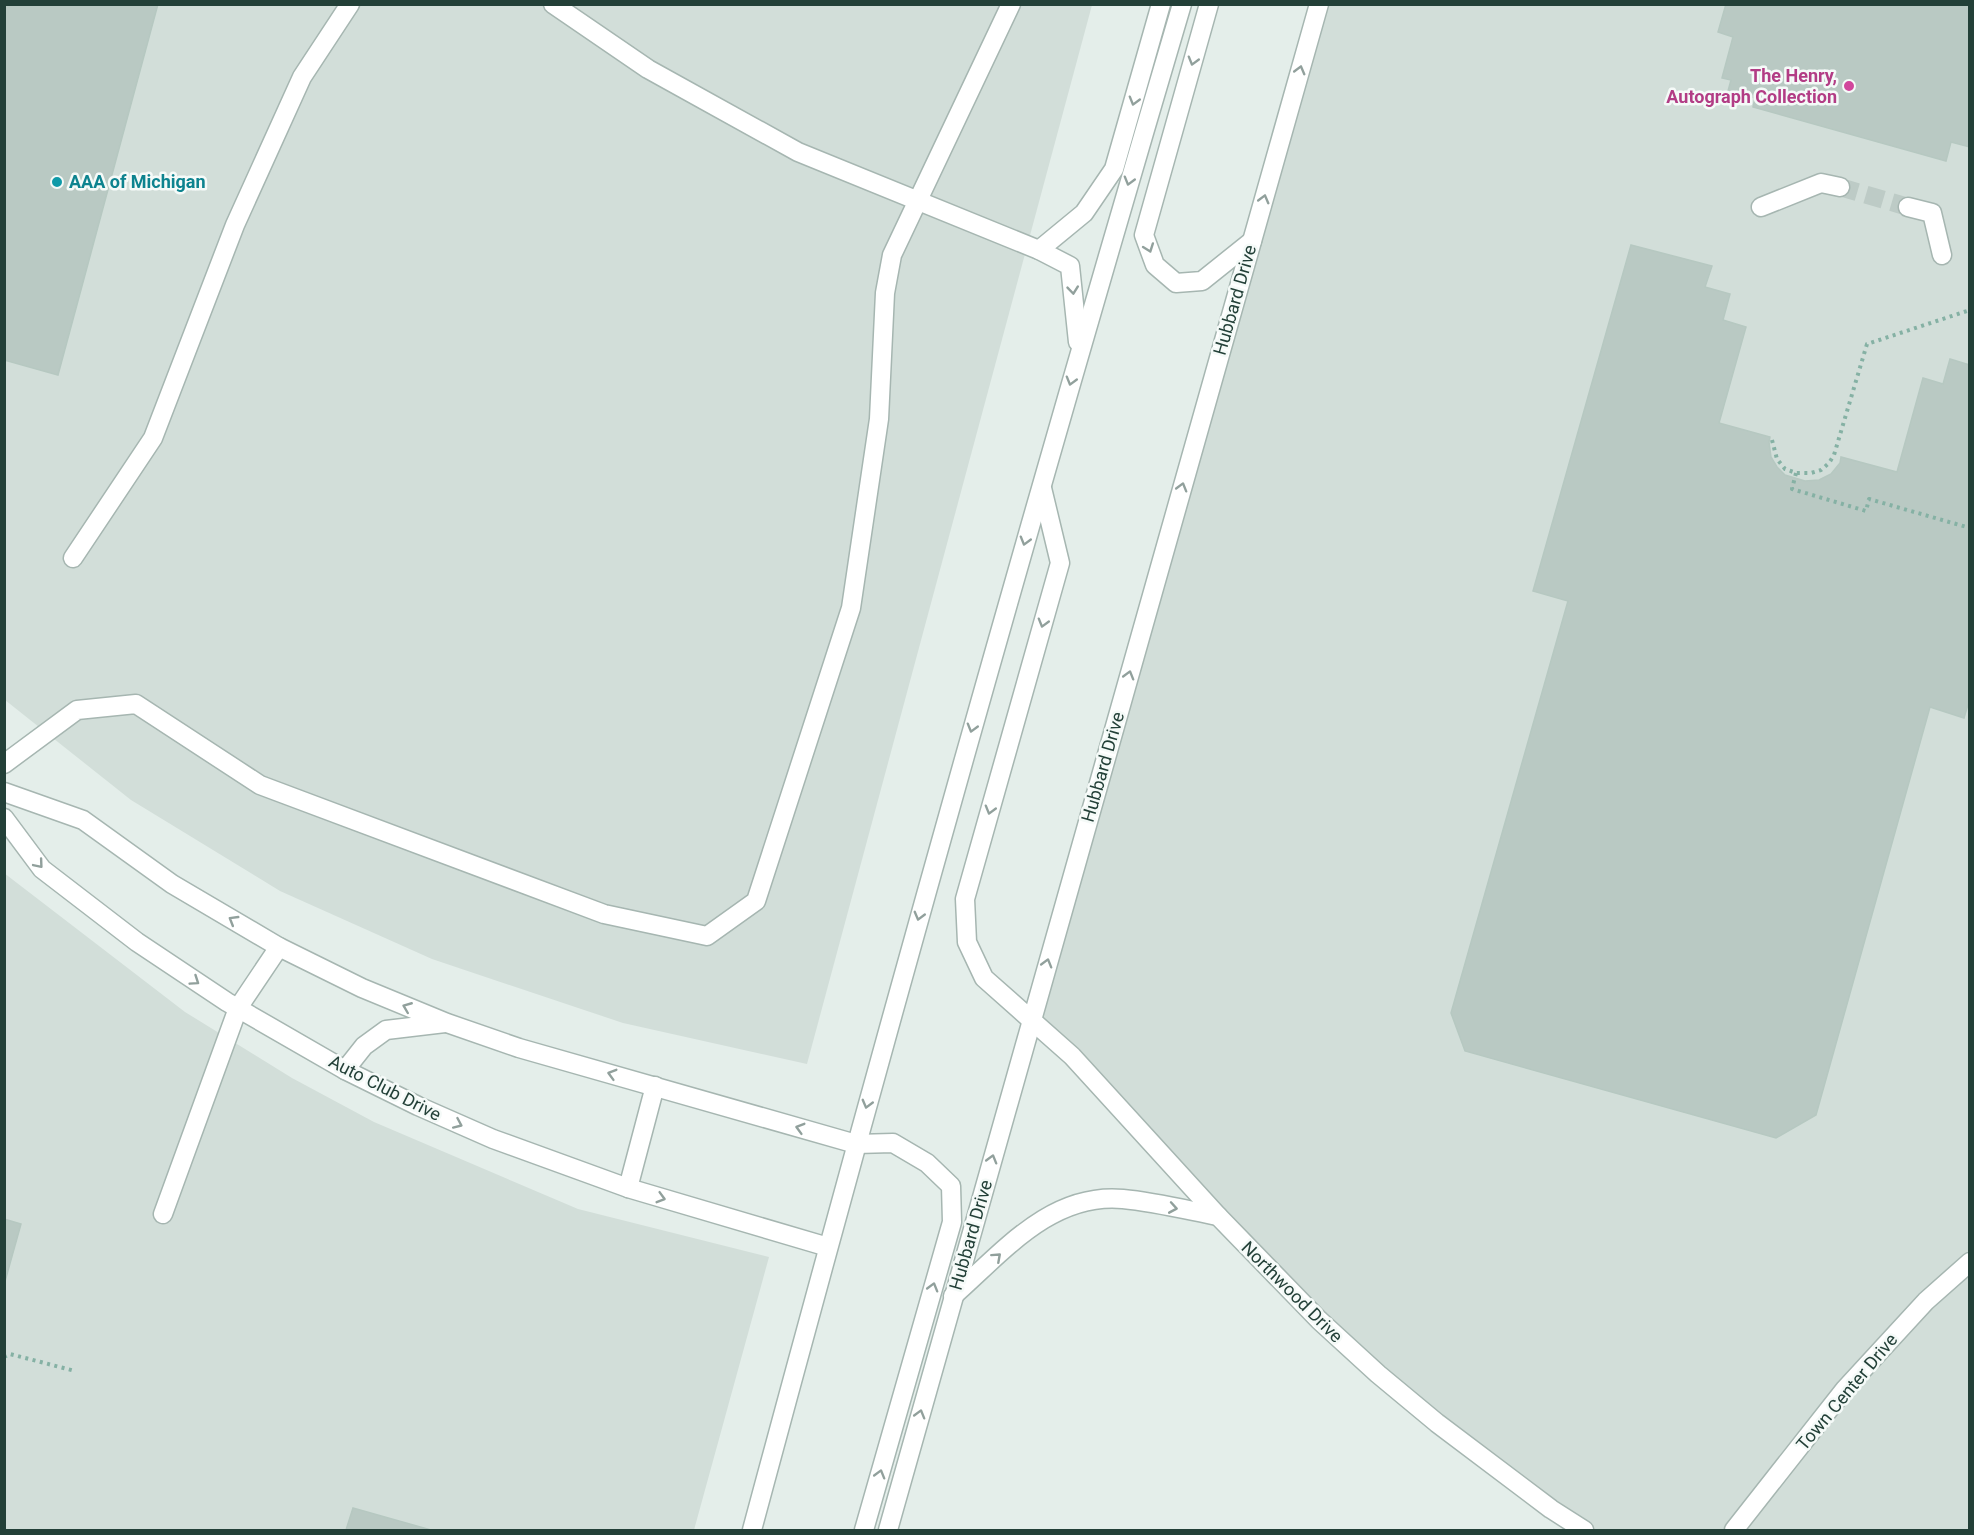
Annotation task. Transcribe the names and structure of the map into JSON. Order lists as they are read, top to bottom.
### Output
{
  "streets": {
    "street": [
      "Hubbard Drive",
      "Auto Club Drive",
      "Northwood Drive",
      "Town Center Drive"
    ]
  },
  "crossings": [
    ["Hubbard Drive", "Northwood Drive"]
  ],
  "places": ["The Henry, Autograph Collection", "AAA of Michigan"]
}
